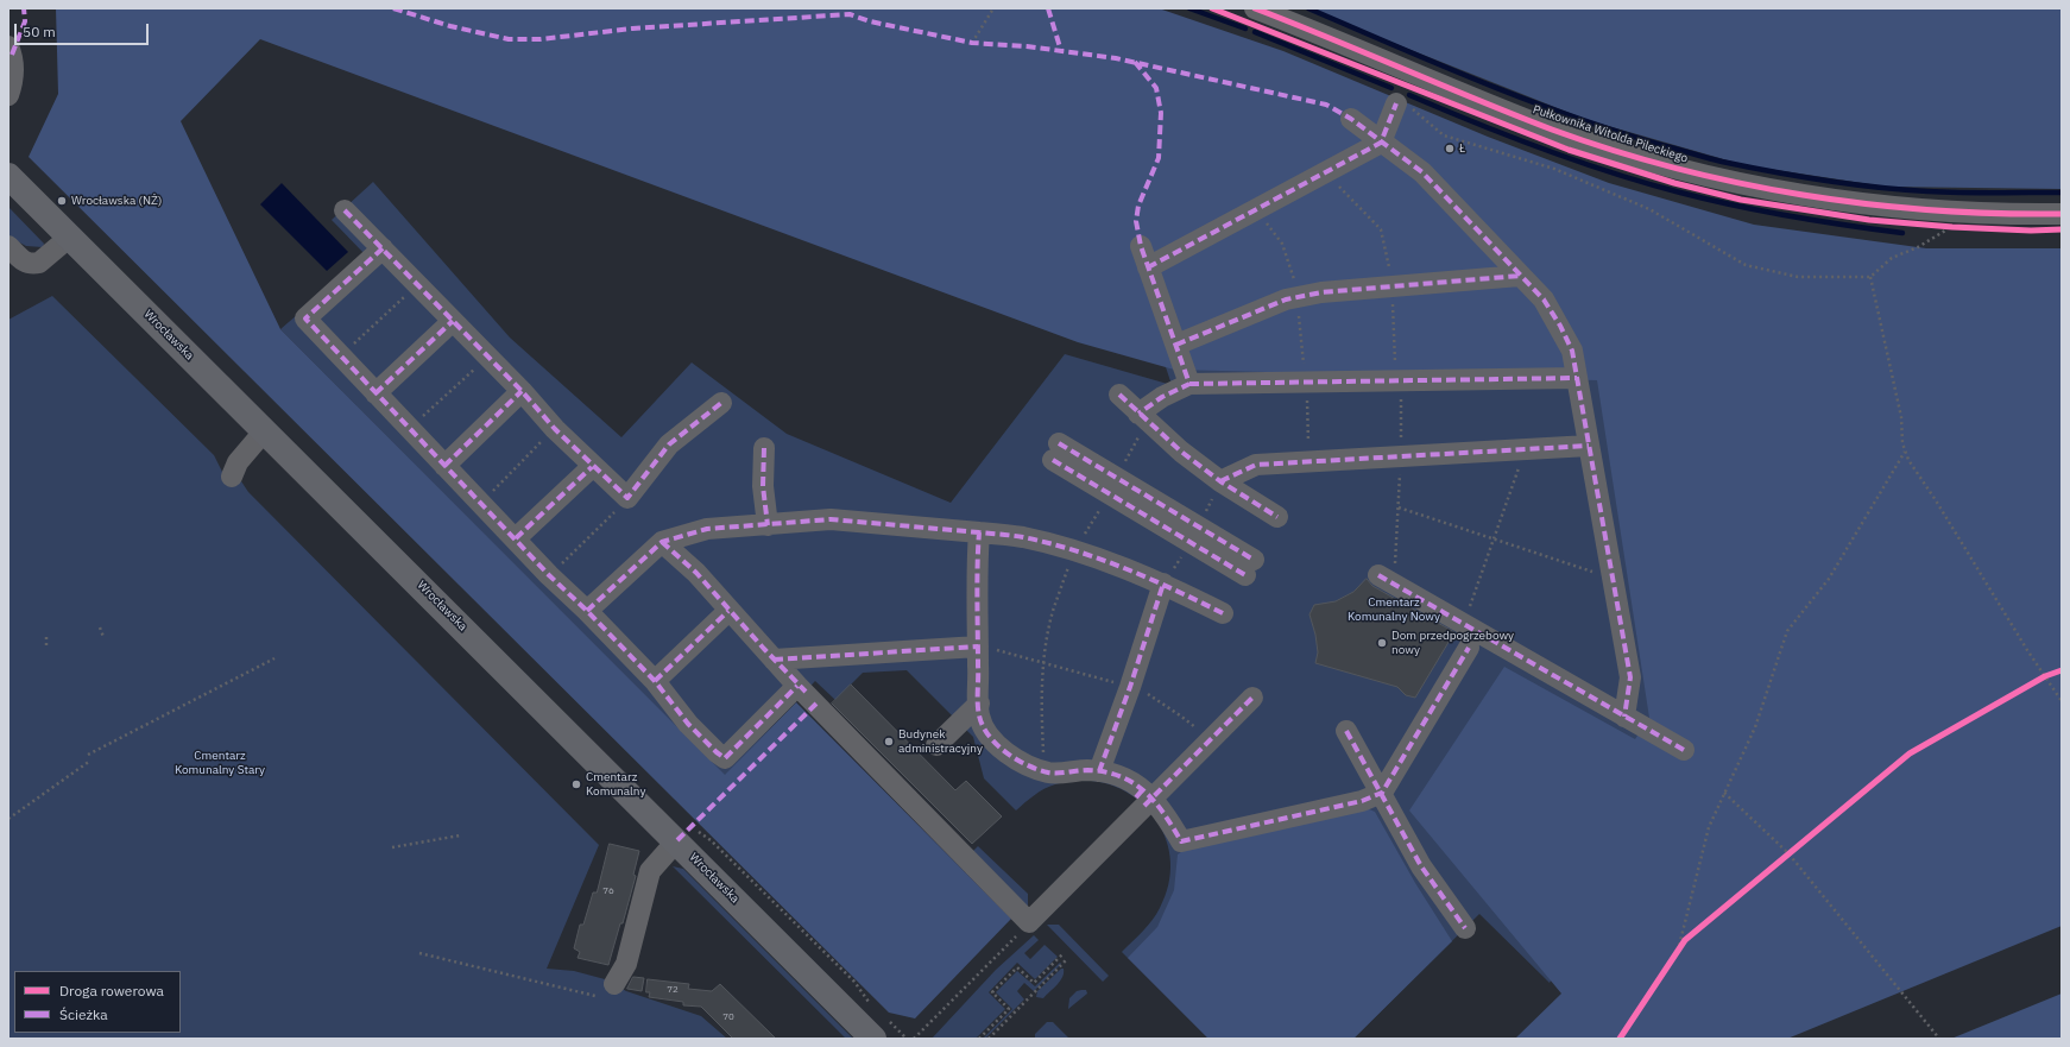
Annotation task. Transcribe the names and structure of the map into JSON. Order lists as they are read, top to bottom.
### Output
{
  "streets": {
    "main road": ["Wrocławska"],
    "street": ["Pułkownika Witolda Pileckiego"]
  },
  "parks": ["Cmentarz Komunalny Nowy", "Cmentarz Komunalny Stary"],
  "places": [
    "Ł",
    "Wrocławska (NŻ)",
    "Dom przedpogrzebowy nowy",
    "Budynek administracyjny",
    "Cmentarz Komunalny"
  ],
  "house_numbers": ["76", "72", "70"],
  "legend": ["Droga rowerowa", "Ścieżka"],
  "scale_bar": "50 m"
}
